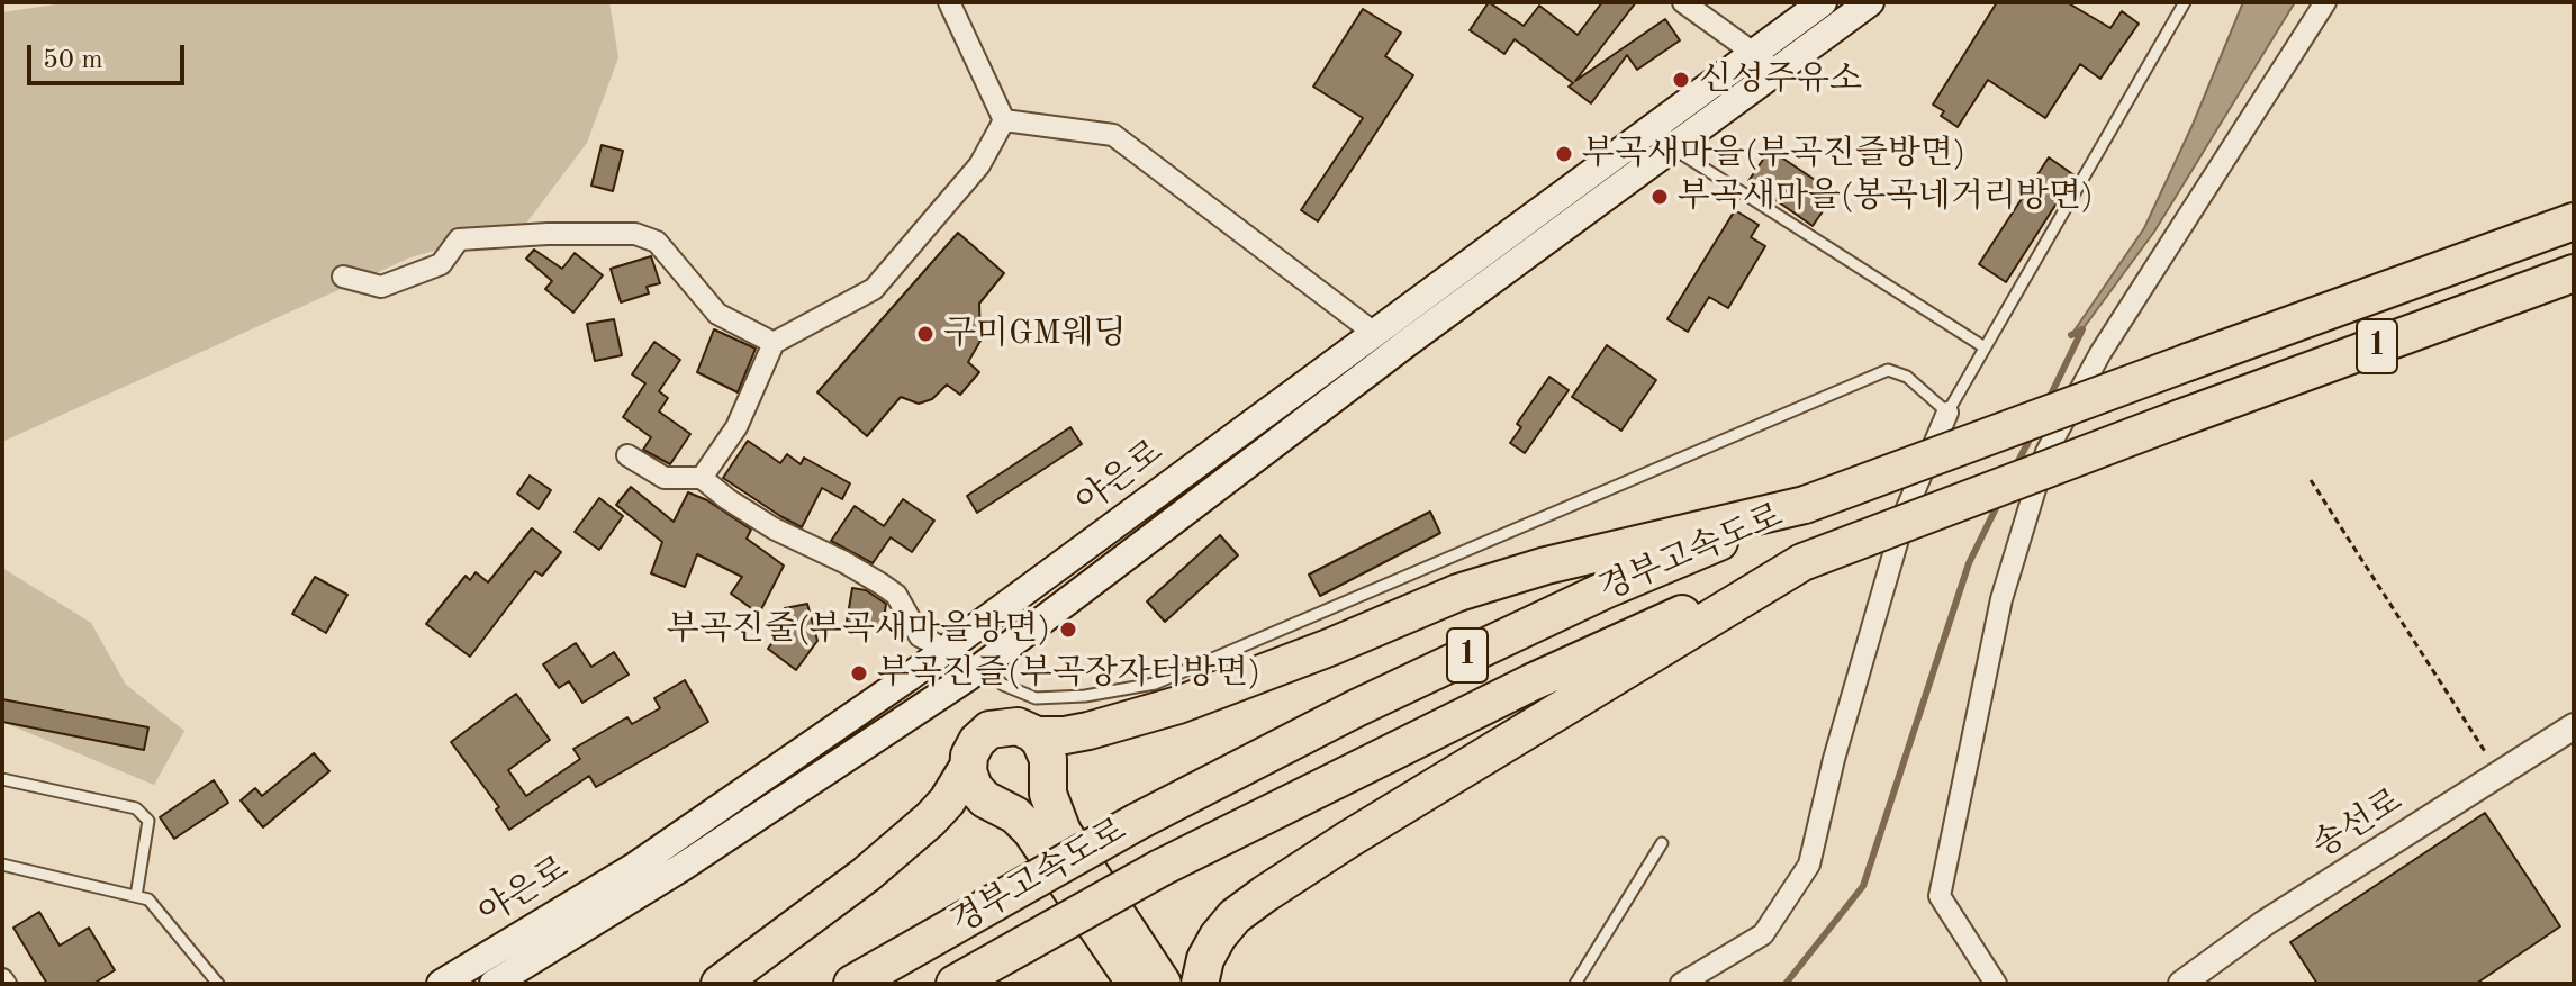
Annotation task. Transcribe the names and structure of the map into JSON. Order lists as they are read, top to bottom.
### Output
{
  "streets": {
    "highway": ["1", "경부고속도로"],
    "main road": ["야은로"],
    "street": ["송선로"]
  },
  "places": [
    "신성주유소",
    "부곡새마을(부곡진즐방면)",
    "부곡새마을(봉곡네거리방면)",
    "구미GM웨딩",
    "부곡진줄(부곡새마을방면)",
    "부곡진즐(부곡장자터방면)"
  ],
  "scale_bar": "50 m"
}
